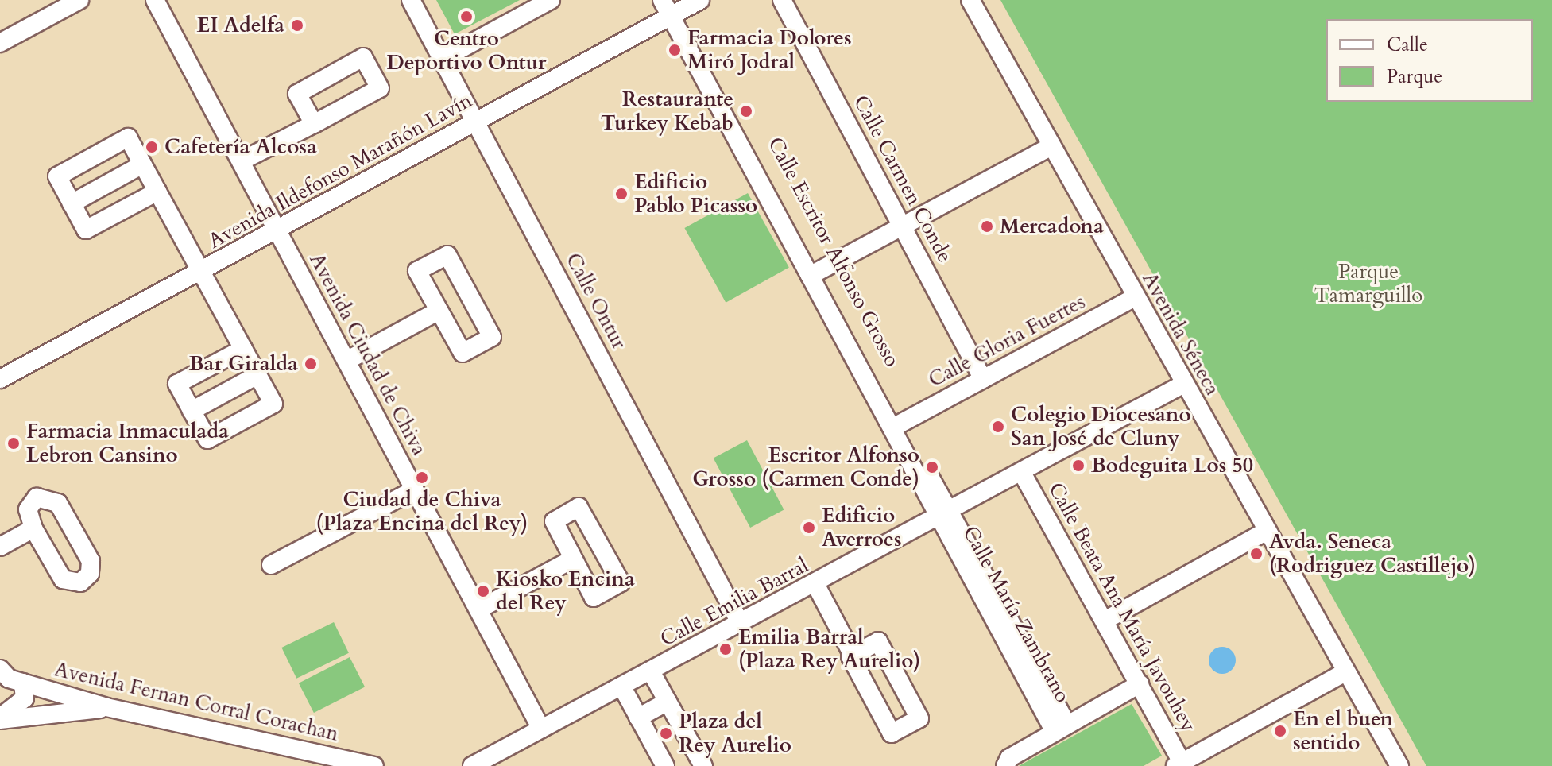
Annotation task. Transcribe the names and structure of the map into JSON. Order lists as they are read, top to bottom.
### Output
{
  "streets": {
    "street": [
      "Avenida Ildefonso Marañón Lavín",
      "Calle Carmen Conde",
      "Calle Escritor Alfonso Grosso",
      "Calle Ontur",
      "Avenida Séneca",
      "Calle Gloria Fuertes",
      "Avenida Ciudad de Chiva",
      "Calle Emilia Barral",
      "Calle Beata Ana María Javouhey",
      "Calle María Zambrano",
      "Avenida Fernan Corral Corachan"
    ]
  },
  "crossings": [
    ["Avenida Ildefonso Marañón Lavín", "Calle Escritor Alfonso Grosso"],
    ["Avenida Ildefonso Marañón Lavín", "Calle Ontur"],
    ["Avenida Ildefonso Marañón Lavín", "Avenida Ciudad de Chiva"],
    ["Calle Carmen Conde", "Calle Gloria Fuertes"],
    ["Calle Escritor Alfonso Grosso", "Calle Gloria Fuertes"],
    ["Calle Escritor Alfonso Grosso", "Calle Emilia Barral"],
    ["Calle Escritor Alfonso Grosso", "Calle María Zambrano"],
    ["Calle Ontur", "Calle Emilia Barral"],
    ["Avenida Séneca", "Calle Gloria Fuertes"],
    ["Avenida Séneca", "Calle Emilia Barral"],
    ["Avenida Ciudad de Chiva", "Calle Emilia Barral"],
    ["Calle Emilia Barral", "Calle Beata Ana María Javouhey"],
    ["Calle Emilia Barral", "Calle María Zambrano"]
  ],
  "parks": ["Parque Tamarguillo"],
  "places": [
    "Centro Deportivo Ontur",
    "EI Adelfa",
    "Farmacia Dolores Miró Jodral",
    "Restaurante Turkey Kebab",
    "Cafetería Alcosa",
    "Edificio Pablo Picasso",
    "Mercadona",
    "Bar Giralda",
    "Colegio Diocesano San José de Cluny",
    "Farmacia Inmaculada Lebron Cansino",
    "Bodeguita Los 50",
    "Escritor Alfonso Grosso (Carmen Conde)",
    "Ciudad de Chiva (Plaza Encina del Rey)",
    "Edificio Averroes",
    "Avda. Seneca (Rodriguez Castillejo)",
    "Kiosko Encina del Rey",
    "Emilia Barral (Plaza Rey Aurelio)",
    "En el buen sentido",
    "Plaza del Rey Aurelio"
  ],
  "legend": ["Calle", "Parque"]
}
